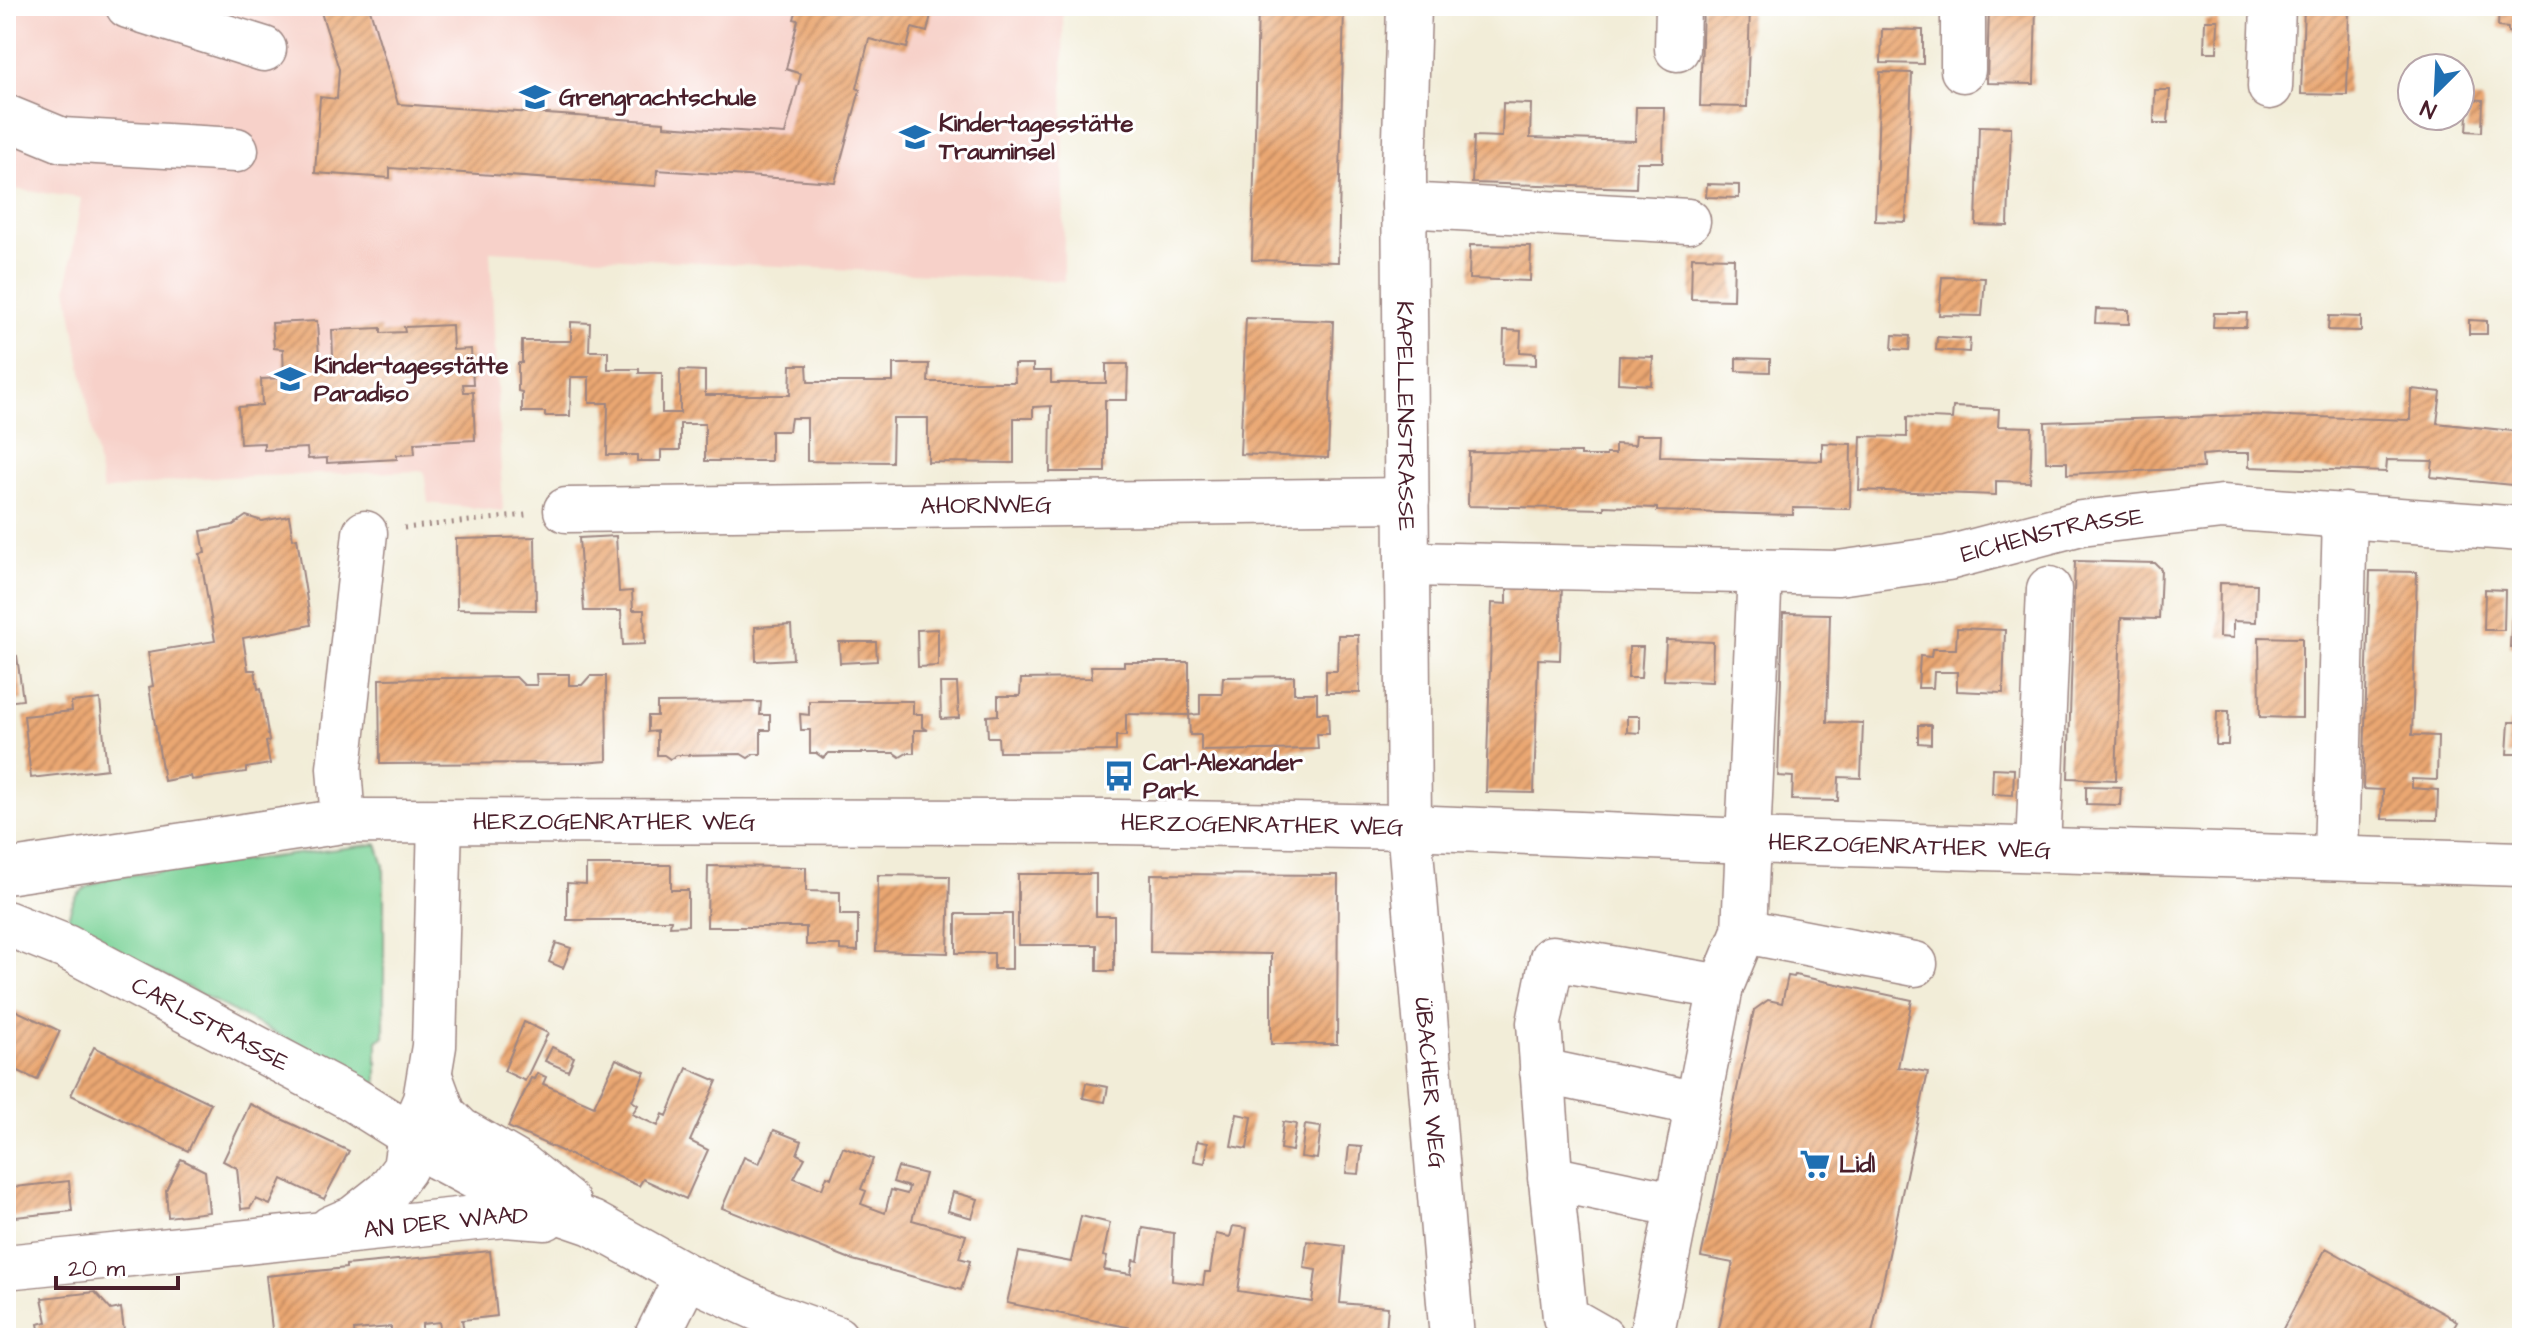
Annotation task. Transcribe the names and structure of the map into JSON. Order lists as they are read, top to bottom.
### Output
{
  "streets": {
    "street": [
      "KAPELLENSTRASSE",
      "AHORNWEG",
      "EICHENSTRASSE",
      "HERZOGENRATHER WEG",
      "CARLSTRASSE",
      "ÜBACHER WEG",
      "AN DER WAAD"
    ]
  },
  "crossings": [
    ["KAPELLENSTRASSE", "AHORNWEG"],
    ["KAPELLENSTRASSE", "EICHENSTRASSE"],
    ["KAPELLENSTRASSE", "HERZOGENRATHER WEG"],
    ["KAPELLENSTRASSE", "ÜBACHER WEG"],
    ["HERZOGENRATHER WEG", "CARLSTRASSE"],
    ["HERZOGENRATHER WEG", "ÜBACHER WEG"],
    ["CARLSTRASSE", "AN DER WAAD"]
  ],
  "places": {
    "school or university": ["Grengrachtschule", "Kindertagesstätte Trauminsel", "Kindertagesstätte Paradiso"],
    "bus stop": ["Carl-Alexander Park"],
    "supermarket": ["Lidl"]
  },
  "scale_bar": "20 m",
  "north": "bottom left"
}
